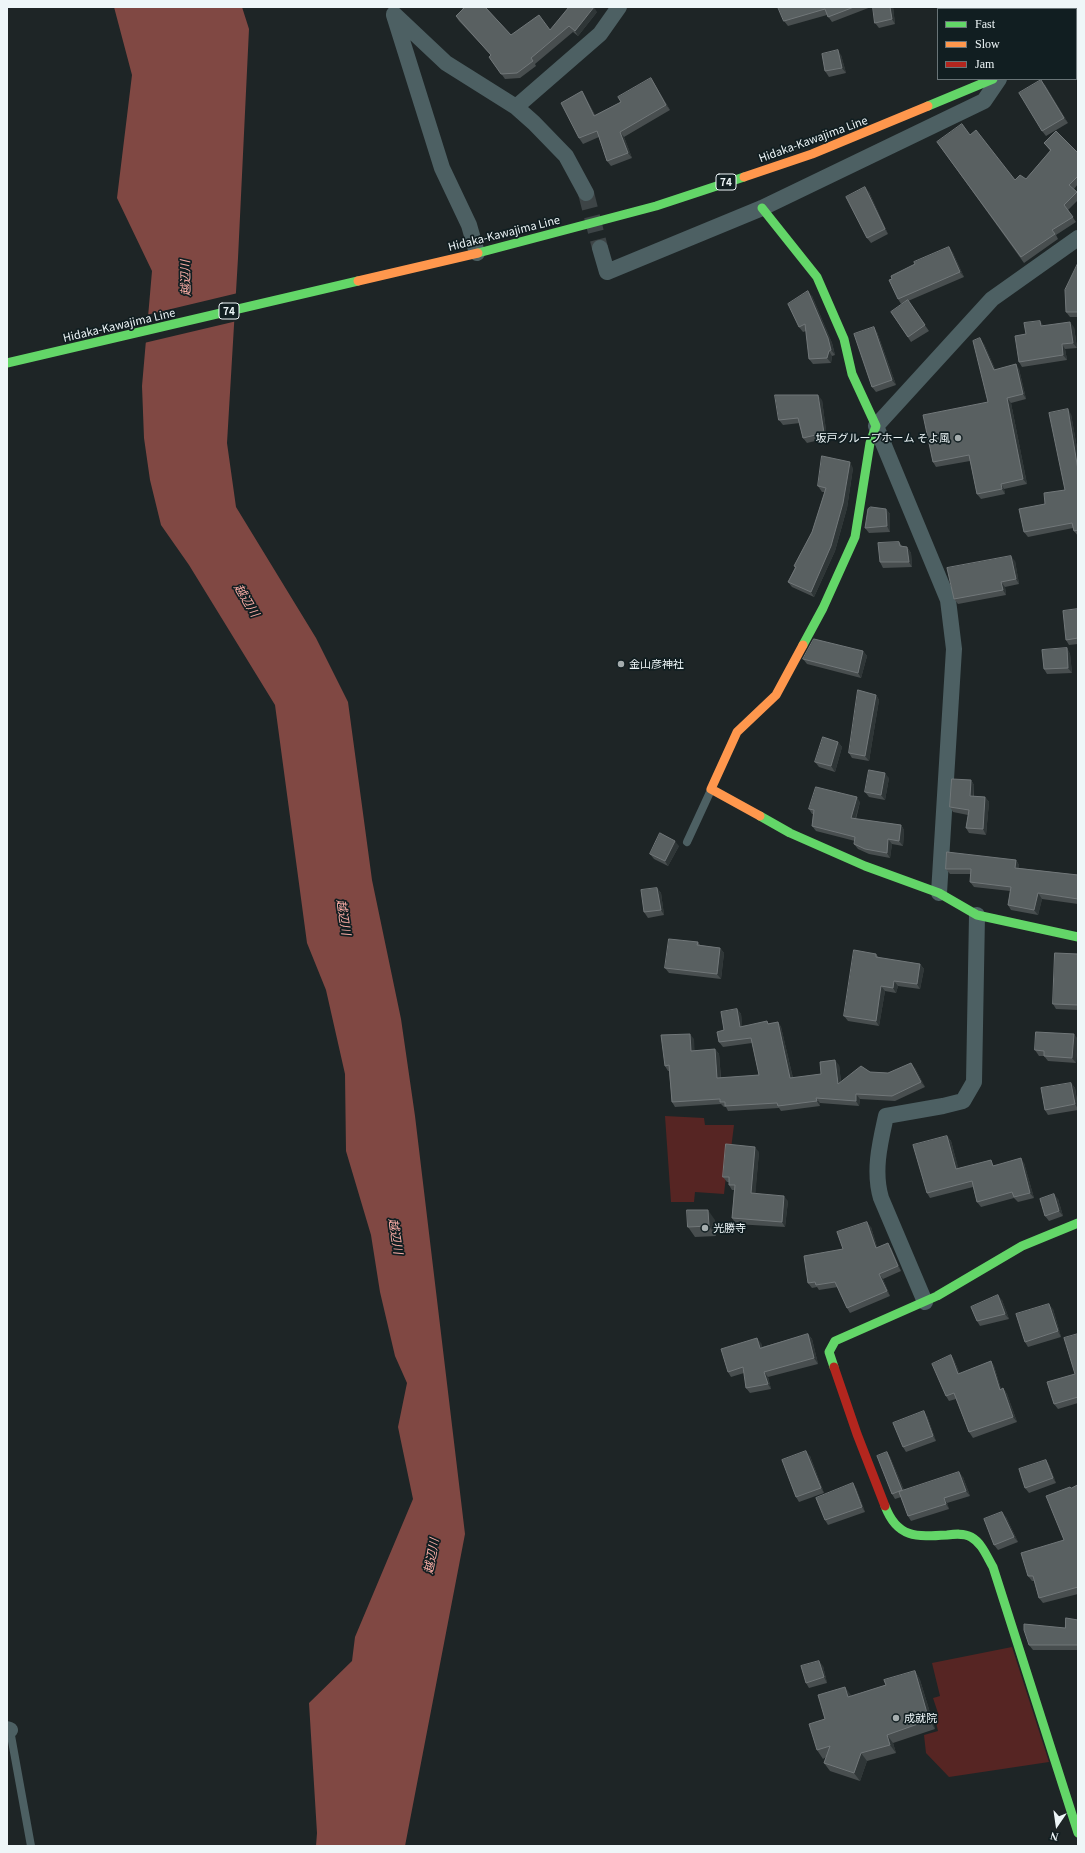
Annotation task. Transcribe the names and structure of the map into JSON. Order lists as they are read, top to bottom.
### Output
{
  "streets": {
    "street": ["Hidaka-Kawajima Line", "74"]
  },
  "water": ["越辺川"],
  "places": [
    "坂戸グループホーム そよ風",
    "金山彦神社",
    "光勝寺",
    "成就院"
  ],
  "legend": ["Fast", "Slow", "Jam"],
  "north": "bottom"
}
